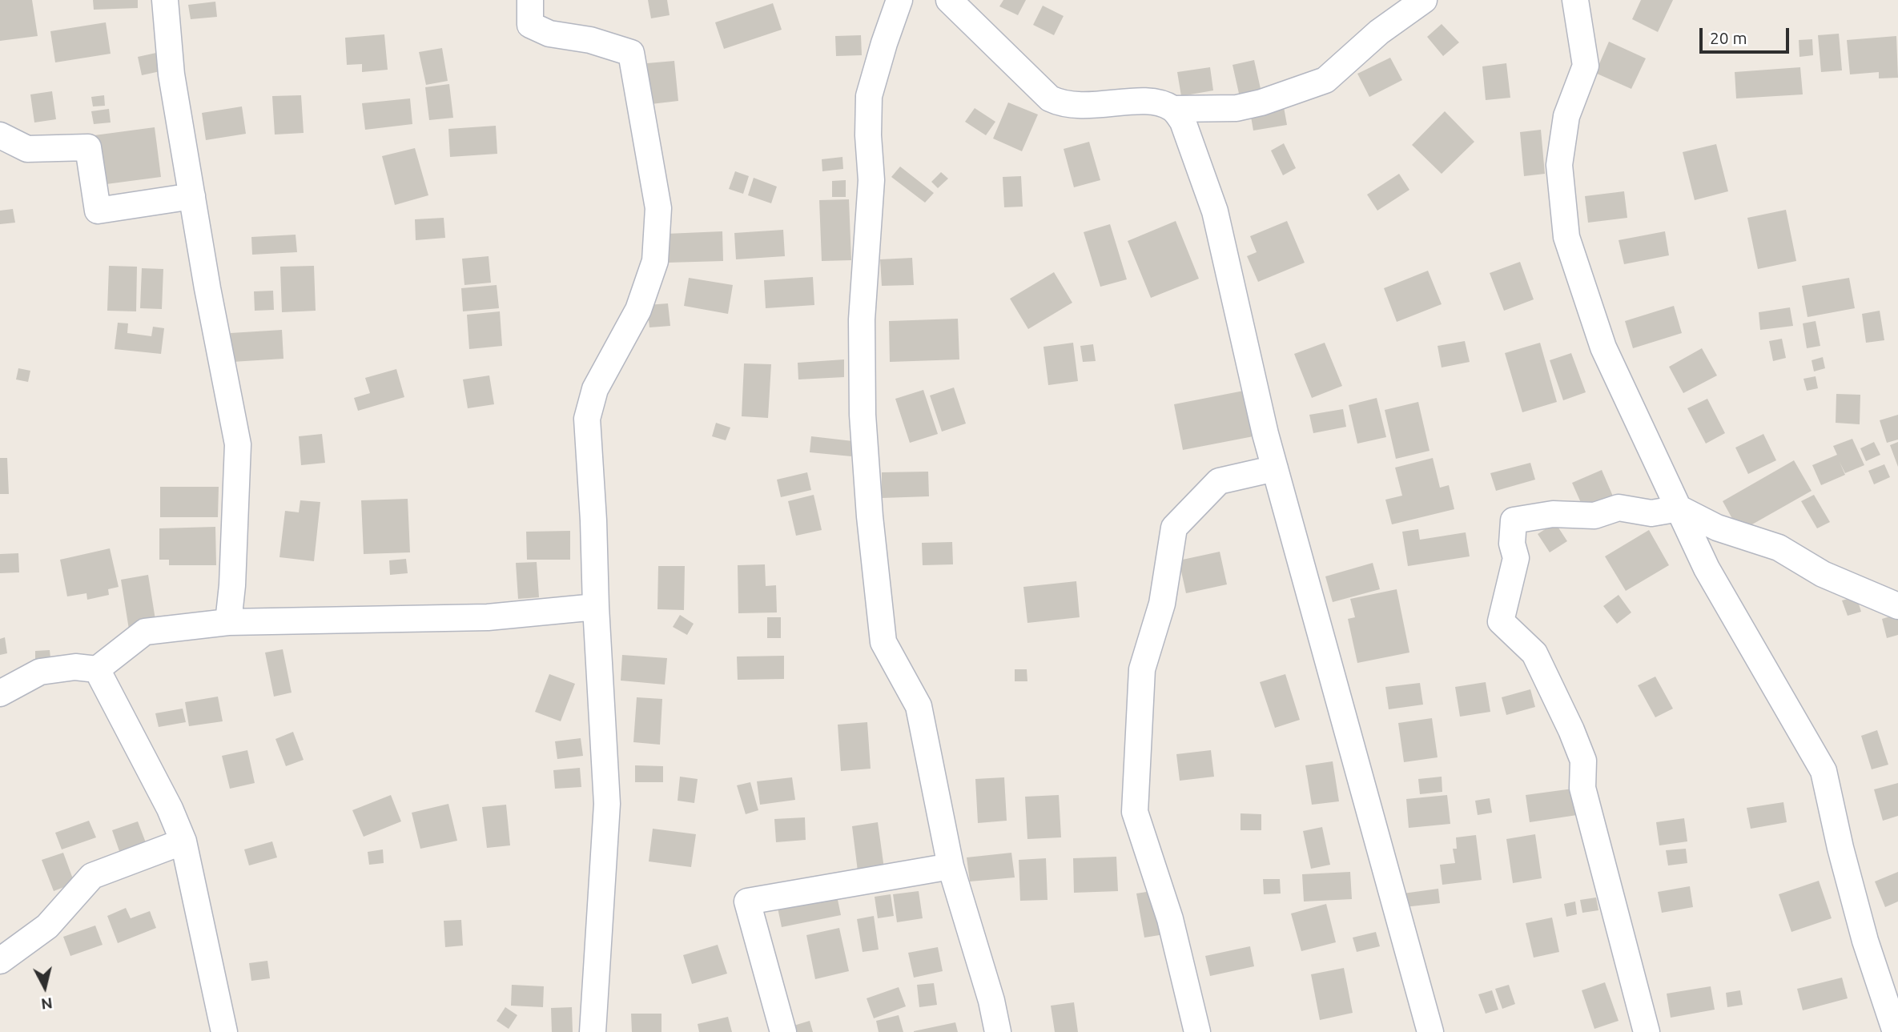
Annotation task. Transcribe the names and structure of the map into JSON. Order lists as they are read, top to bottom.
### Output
{
  "scale_bar": "20 m",
  "north": "bottom"
}
